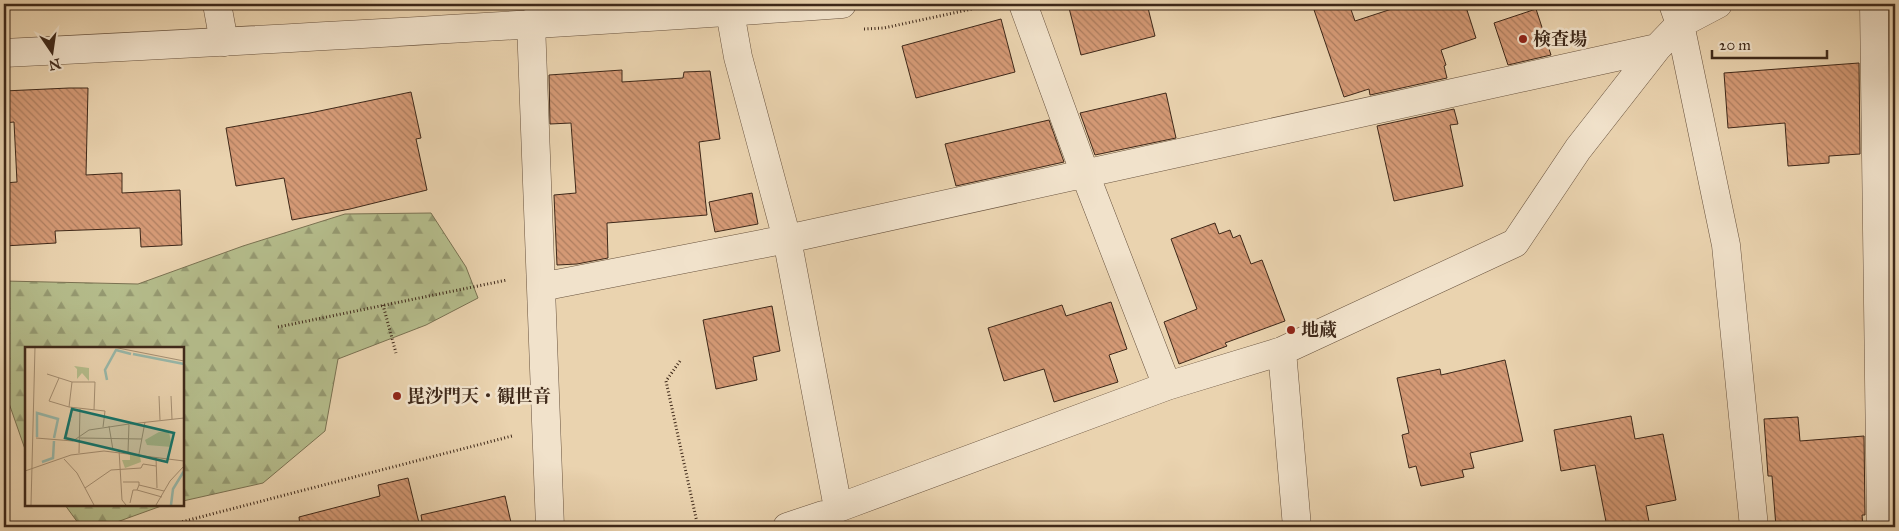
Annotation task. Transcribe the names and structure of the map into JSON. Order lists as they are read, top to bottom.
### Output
{
  "places": ["検査場", "地蔵", "毘沙門天・観世音"],
  "scale_bar": "20 m",
  "north": "bottom"
}
